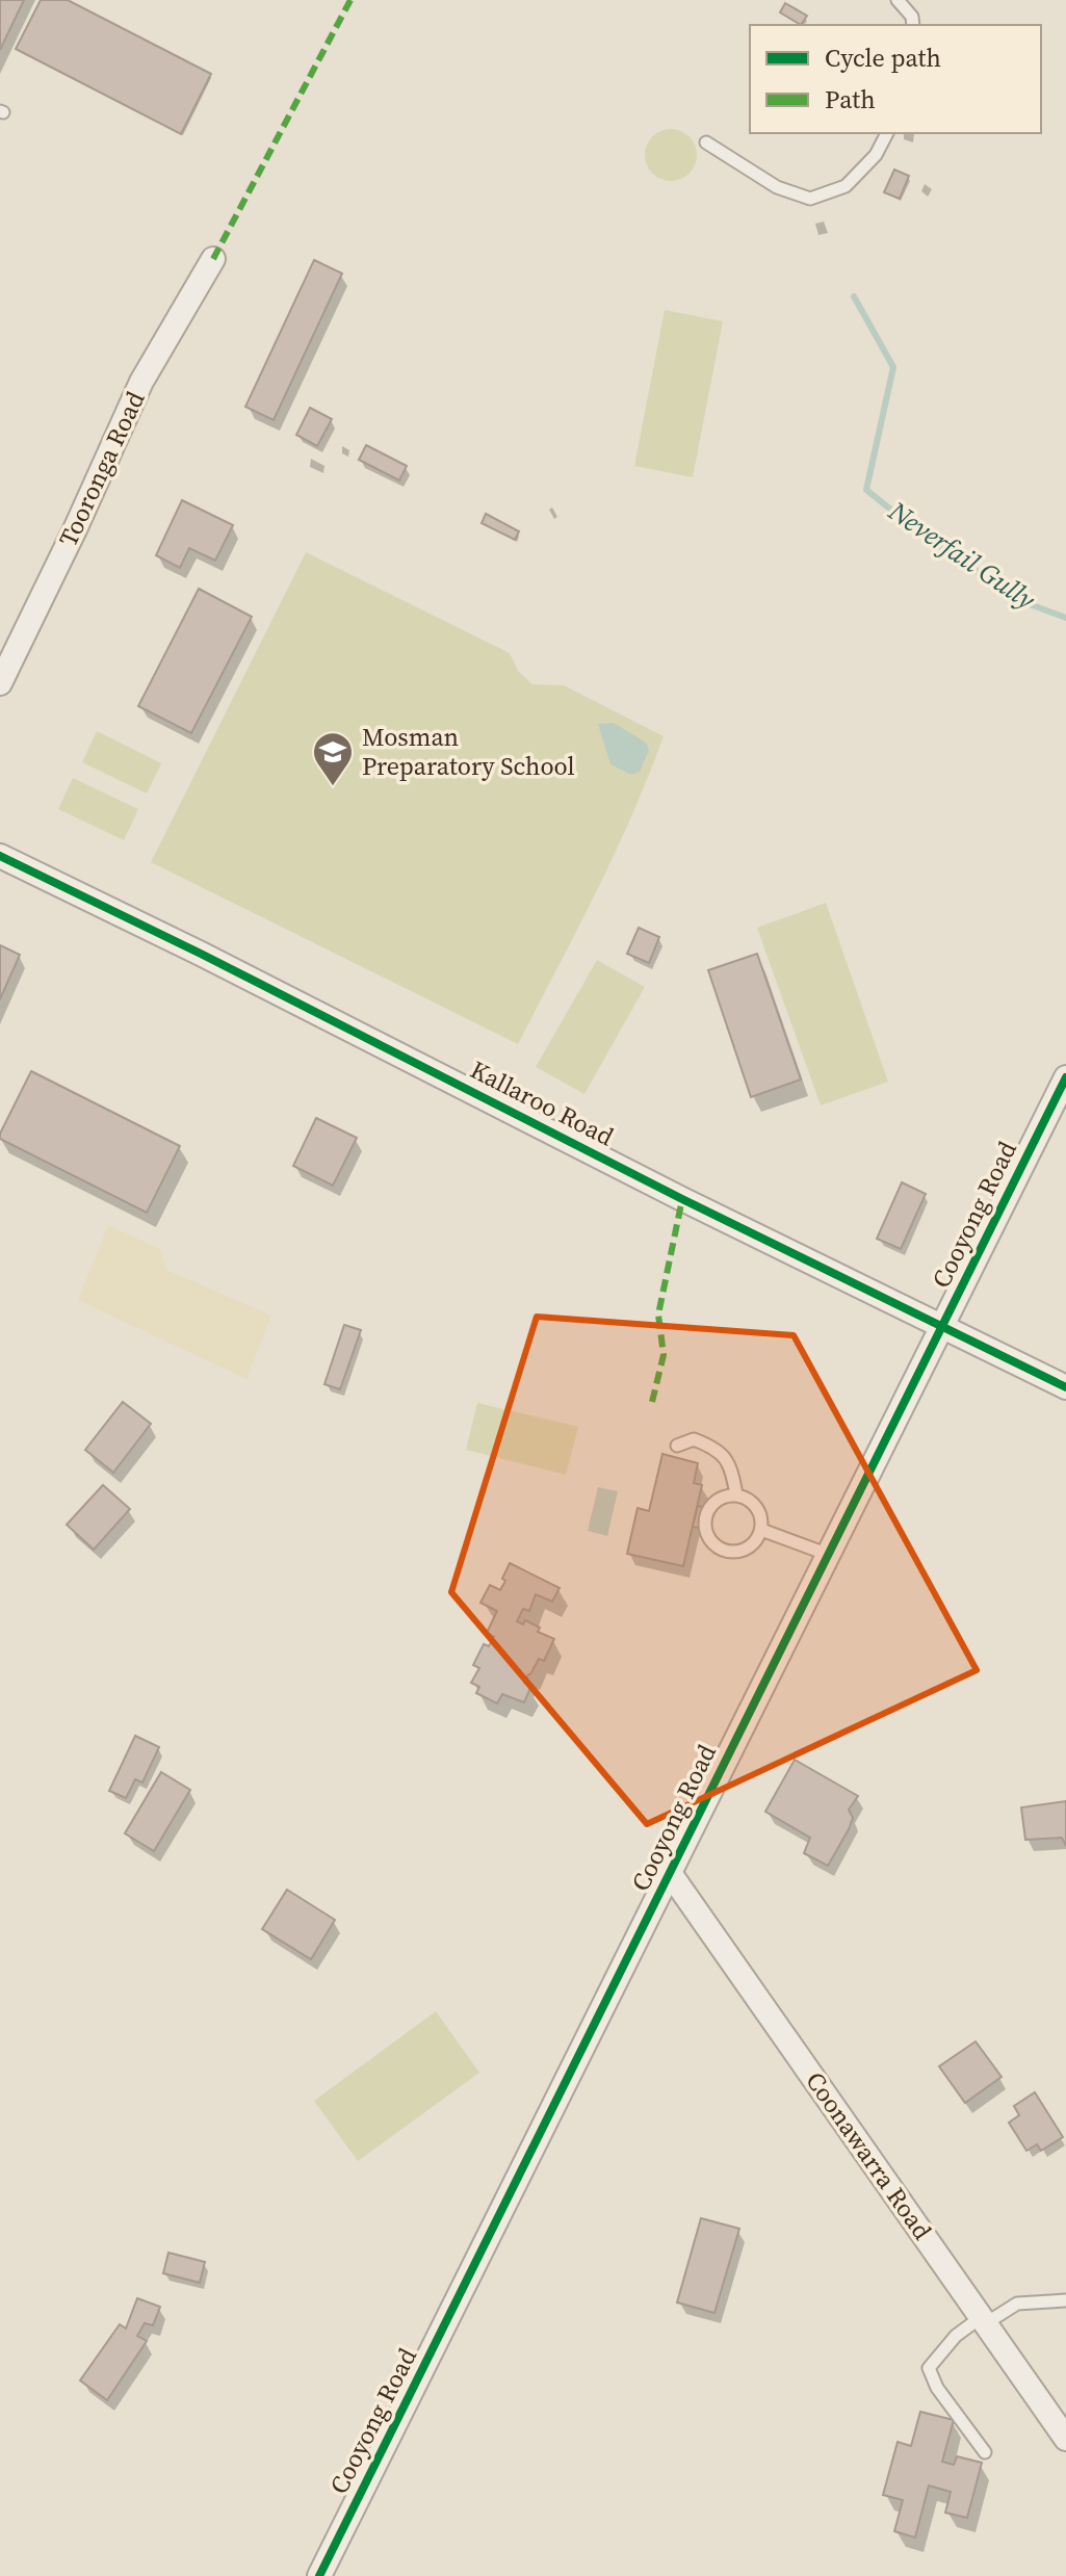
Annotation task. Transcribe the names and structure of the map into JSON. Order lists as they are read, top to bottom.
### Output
{
  "streets": {
    "street": [
      "Tooronga Road",
      "Kallaroo Road",
      "Cooyong Road",
      "Coonawarra Road"
    ]
  },
  "crossings": [
    ["Kallaroo Road", "Cooyong Road"],
    ["Cooyong Road", "Coonawarra Road"]
  ],
  "water": ["Neverfail Gully"],
  "places": {
    "school or university": ["Mosman Preparatory School"]
  },
  "legend": ["Cycle path", "Path"]
}
